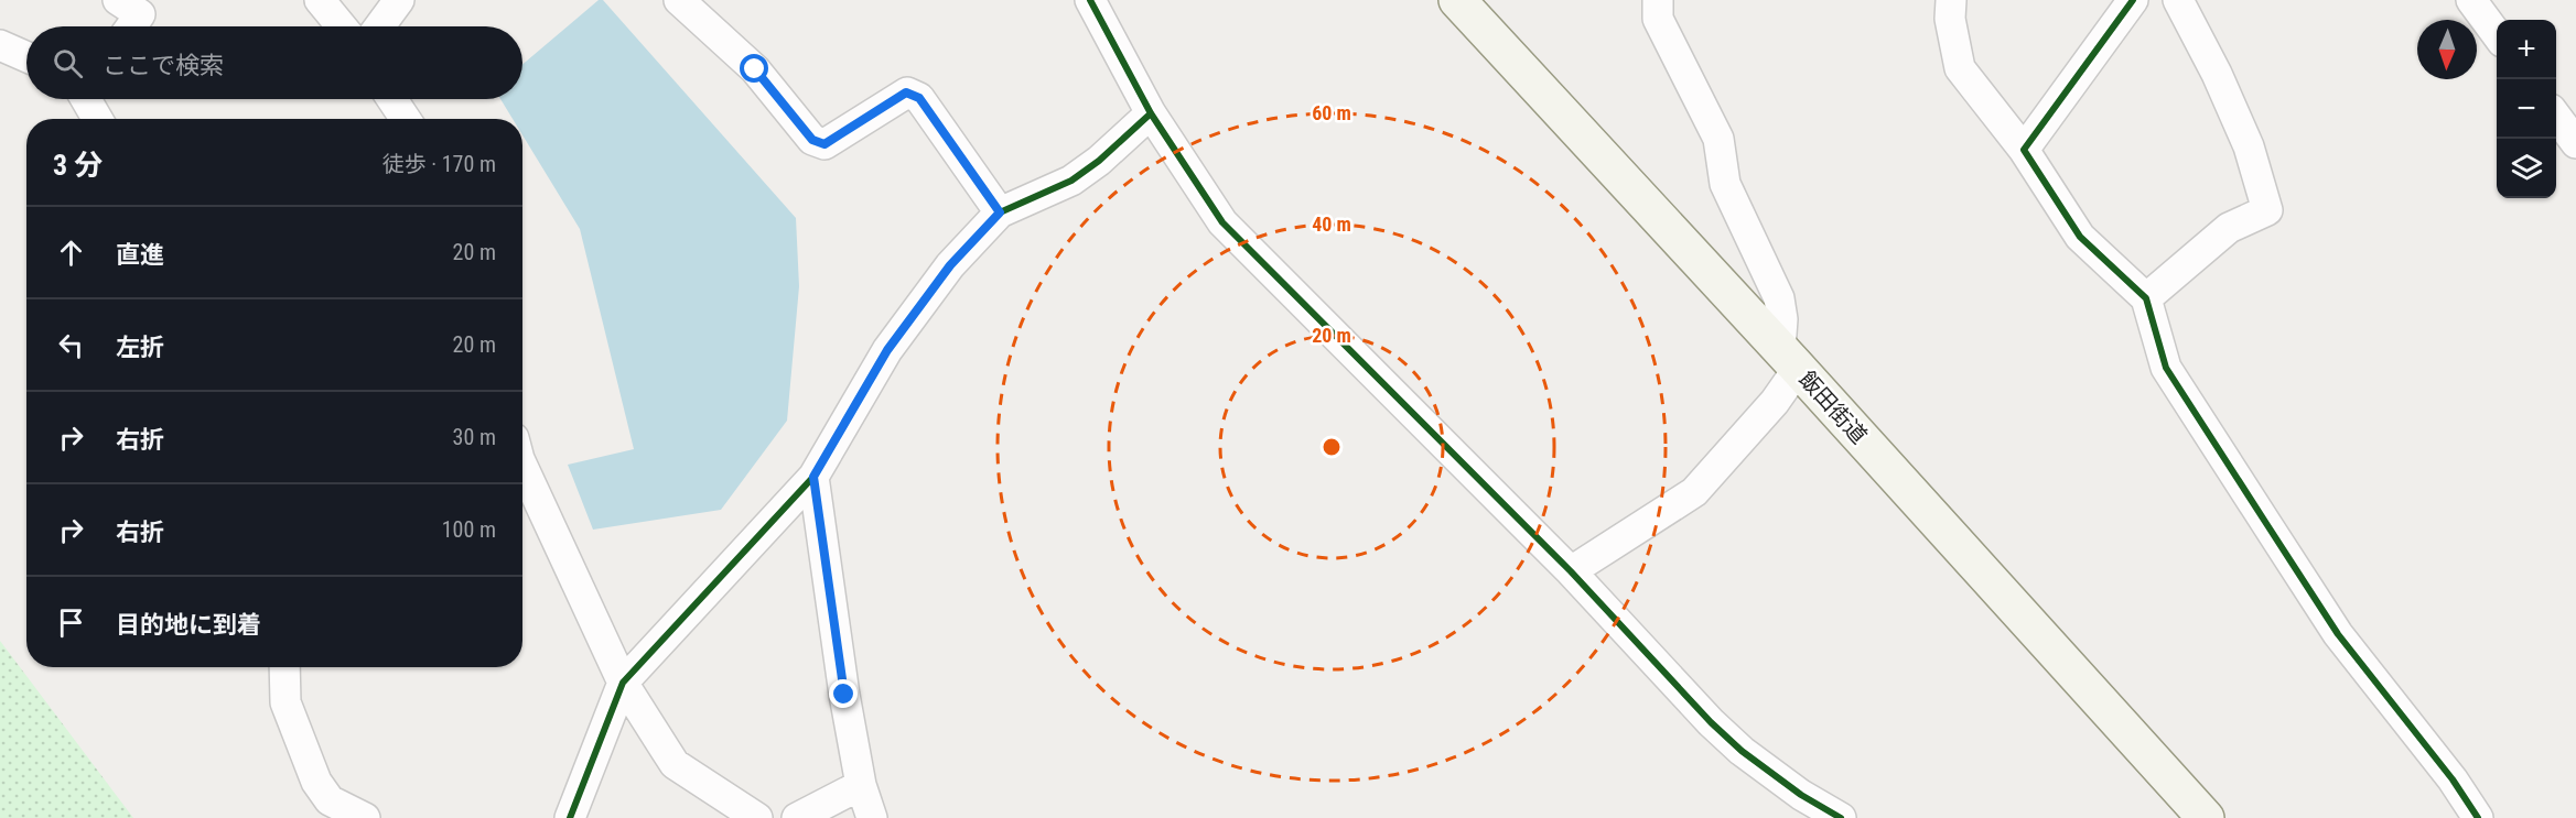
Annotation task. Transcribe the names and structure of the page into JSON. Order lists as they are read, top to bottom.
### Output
{
  "streets": {
    "main road": ["飯田街道"]
  },
  "north": "bottom",
  "page": {
    "map_buttons": ["+", "−"],
    "search": "ここで検索",
    "heading": ["3 分", "徒歩 · 170 m"],
    "list": [
      ["直進", "20 m"],
      ["左折", "20 m"],
      ["右折", "30 m"],
      ["右折", "100 m"],
      "目的地に到着"
    ]
  },
  "rings": ["60 m", "40 m", "20 m"]
}
